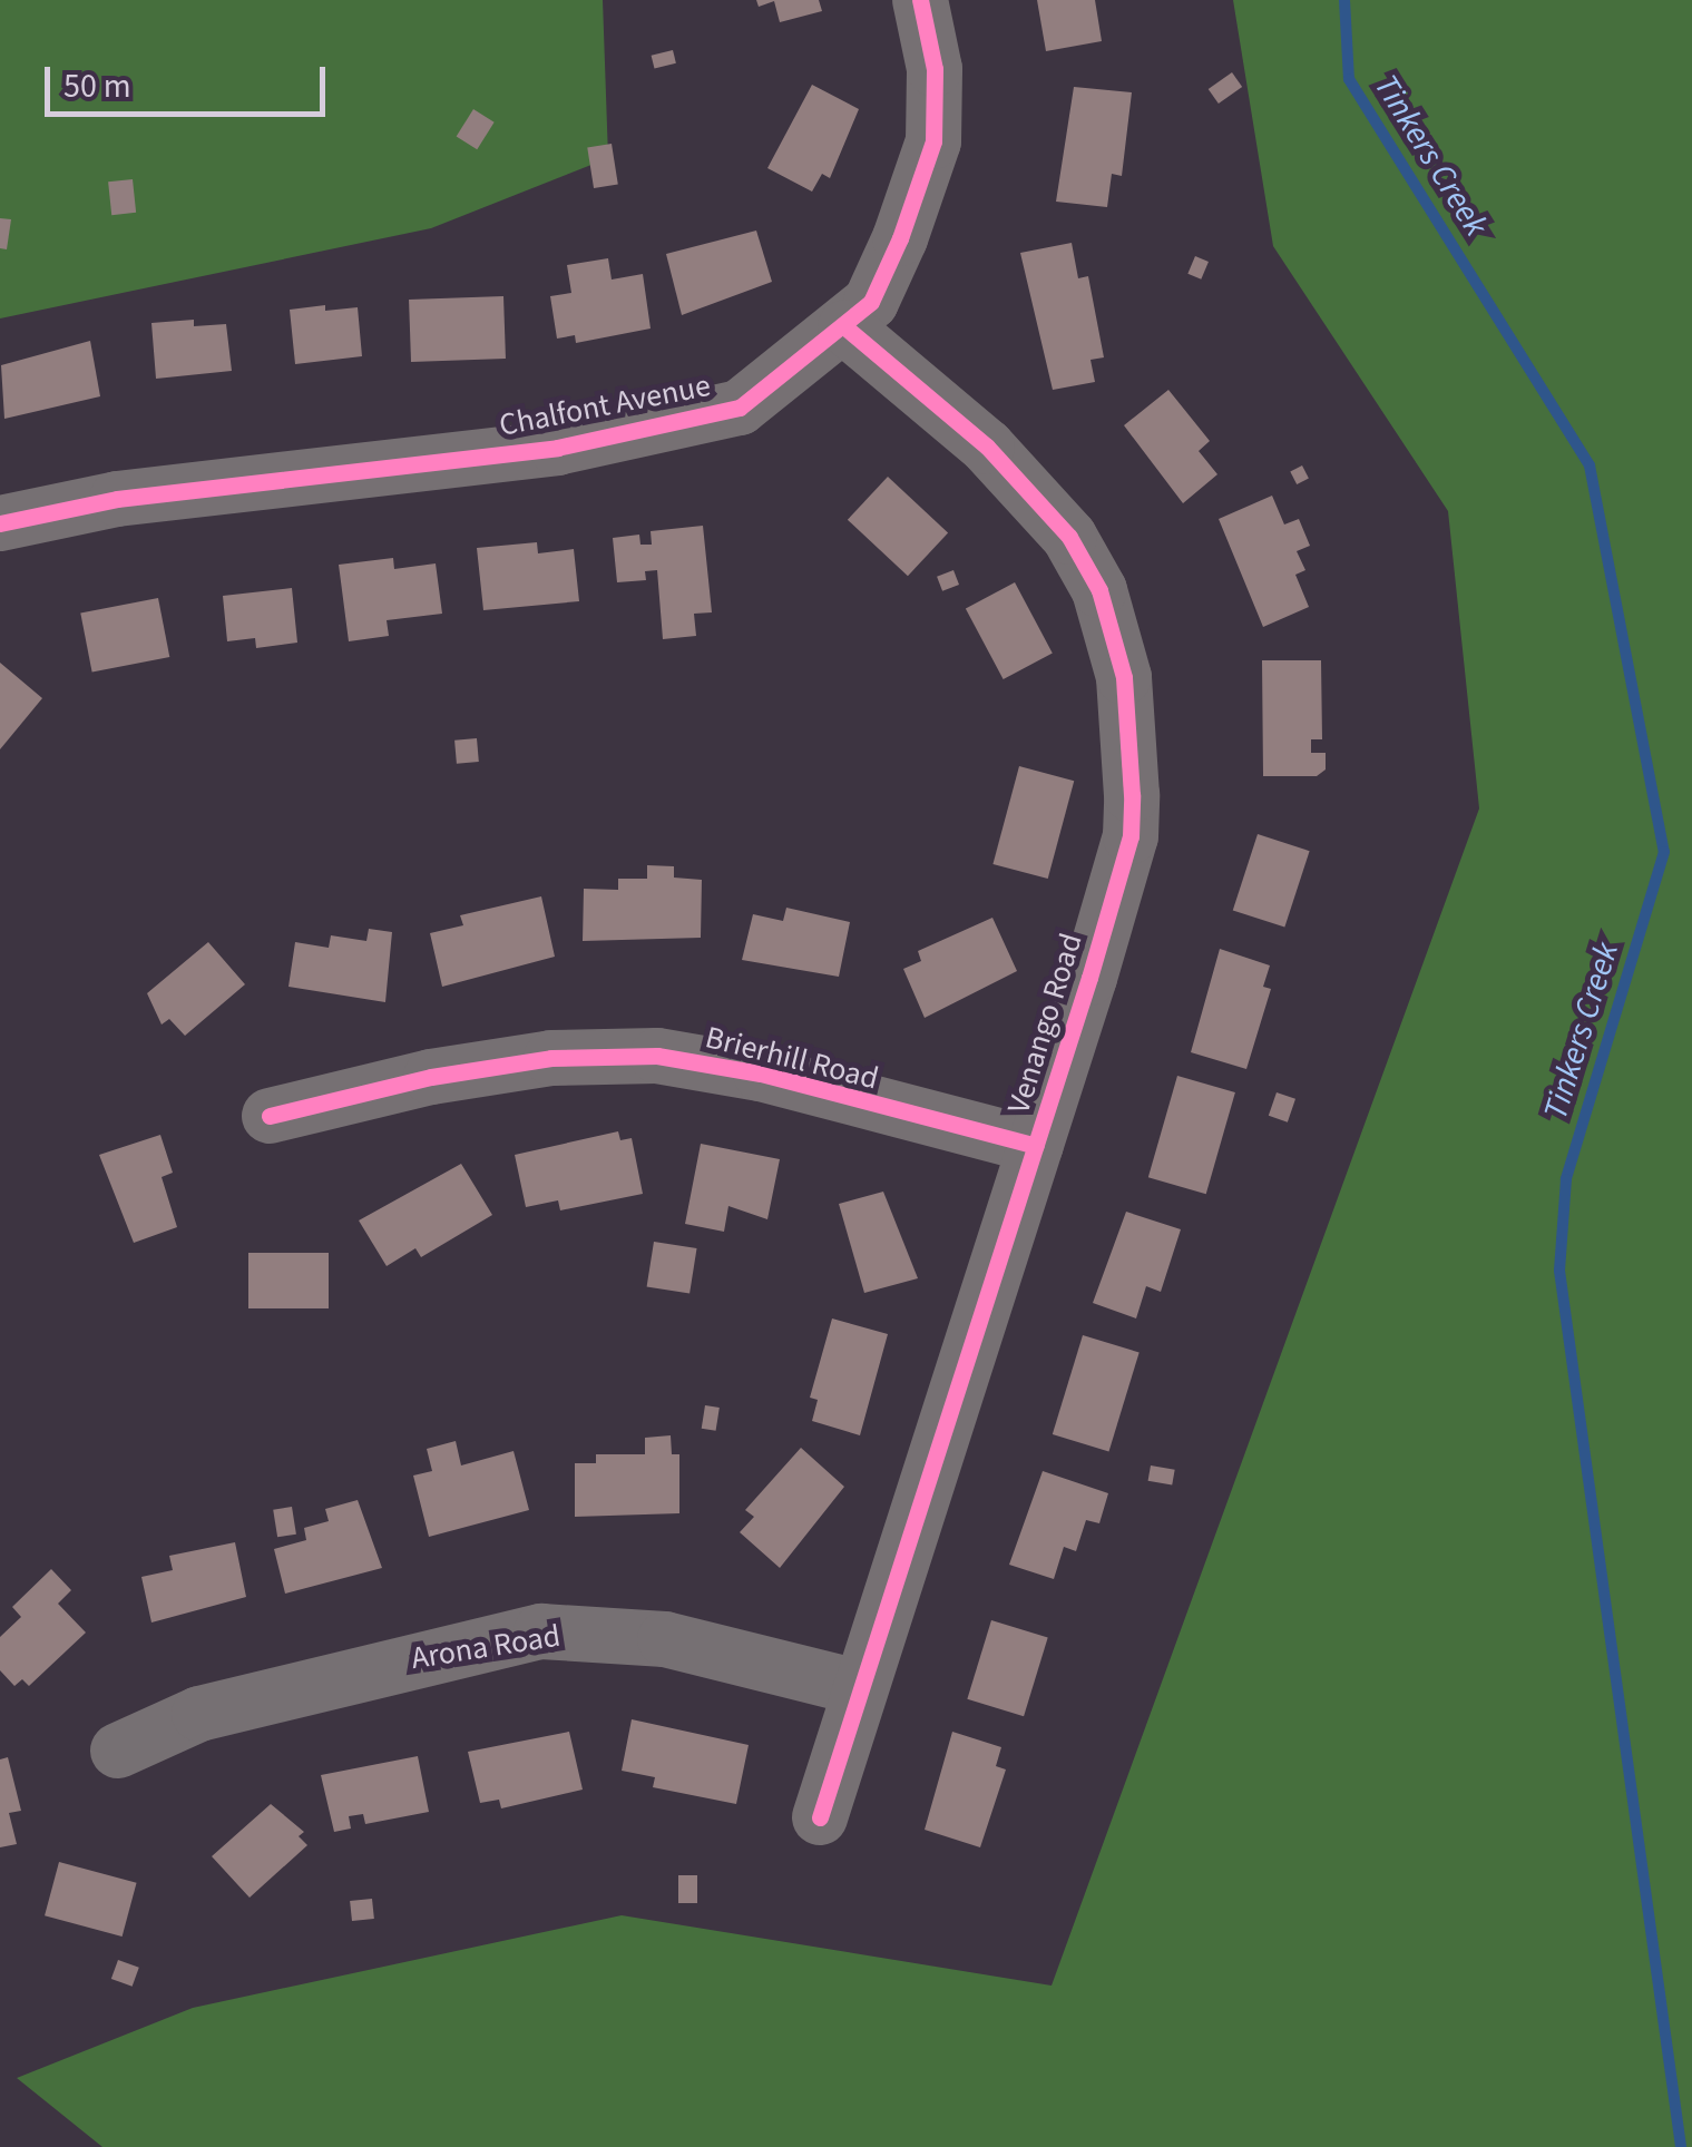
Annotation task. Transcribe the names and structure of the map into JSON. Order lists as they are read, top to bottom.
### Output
{
  "streets": {
    "street": [
      "Chalfont Avenue",
      "Venango Road",
      "Brierhill Road",
      "Arona Road"
    ]
  },
  "crossings": [
    ["Chalfont Avenue", "Venango Road"],
    ["Venango Road", "Brierhill Road"],
    ["Venango Road", "Arona Road"]
  ],
  "water": ["Tinkers Creek"],
  "scale_bar": "50 m"
}
